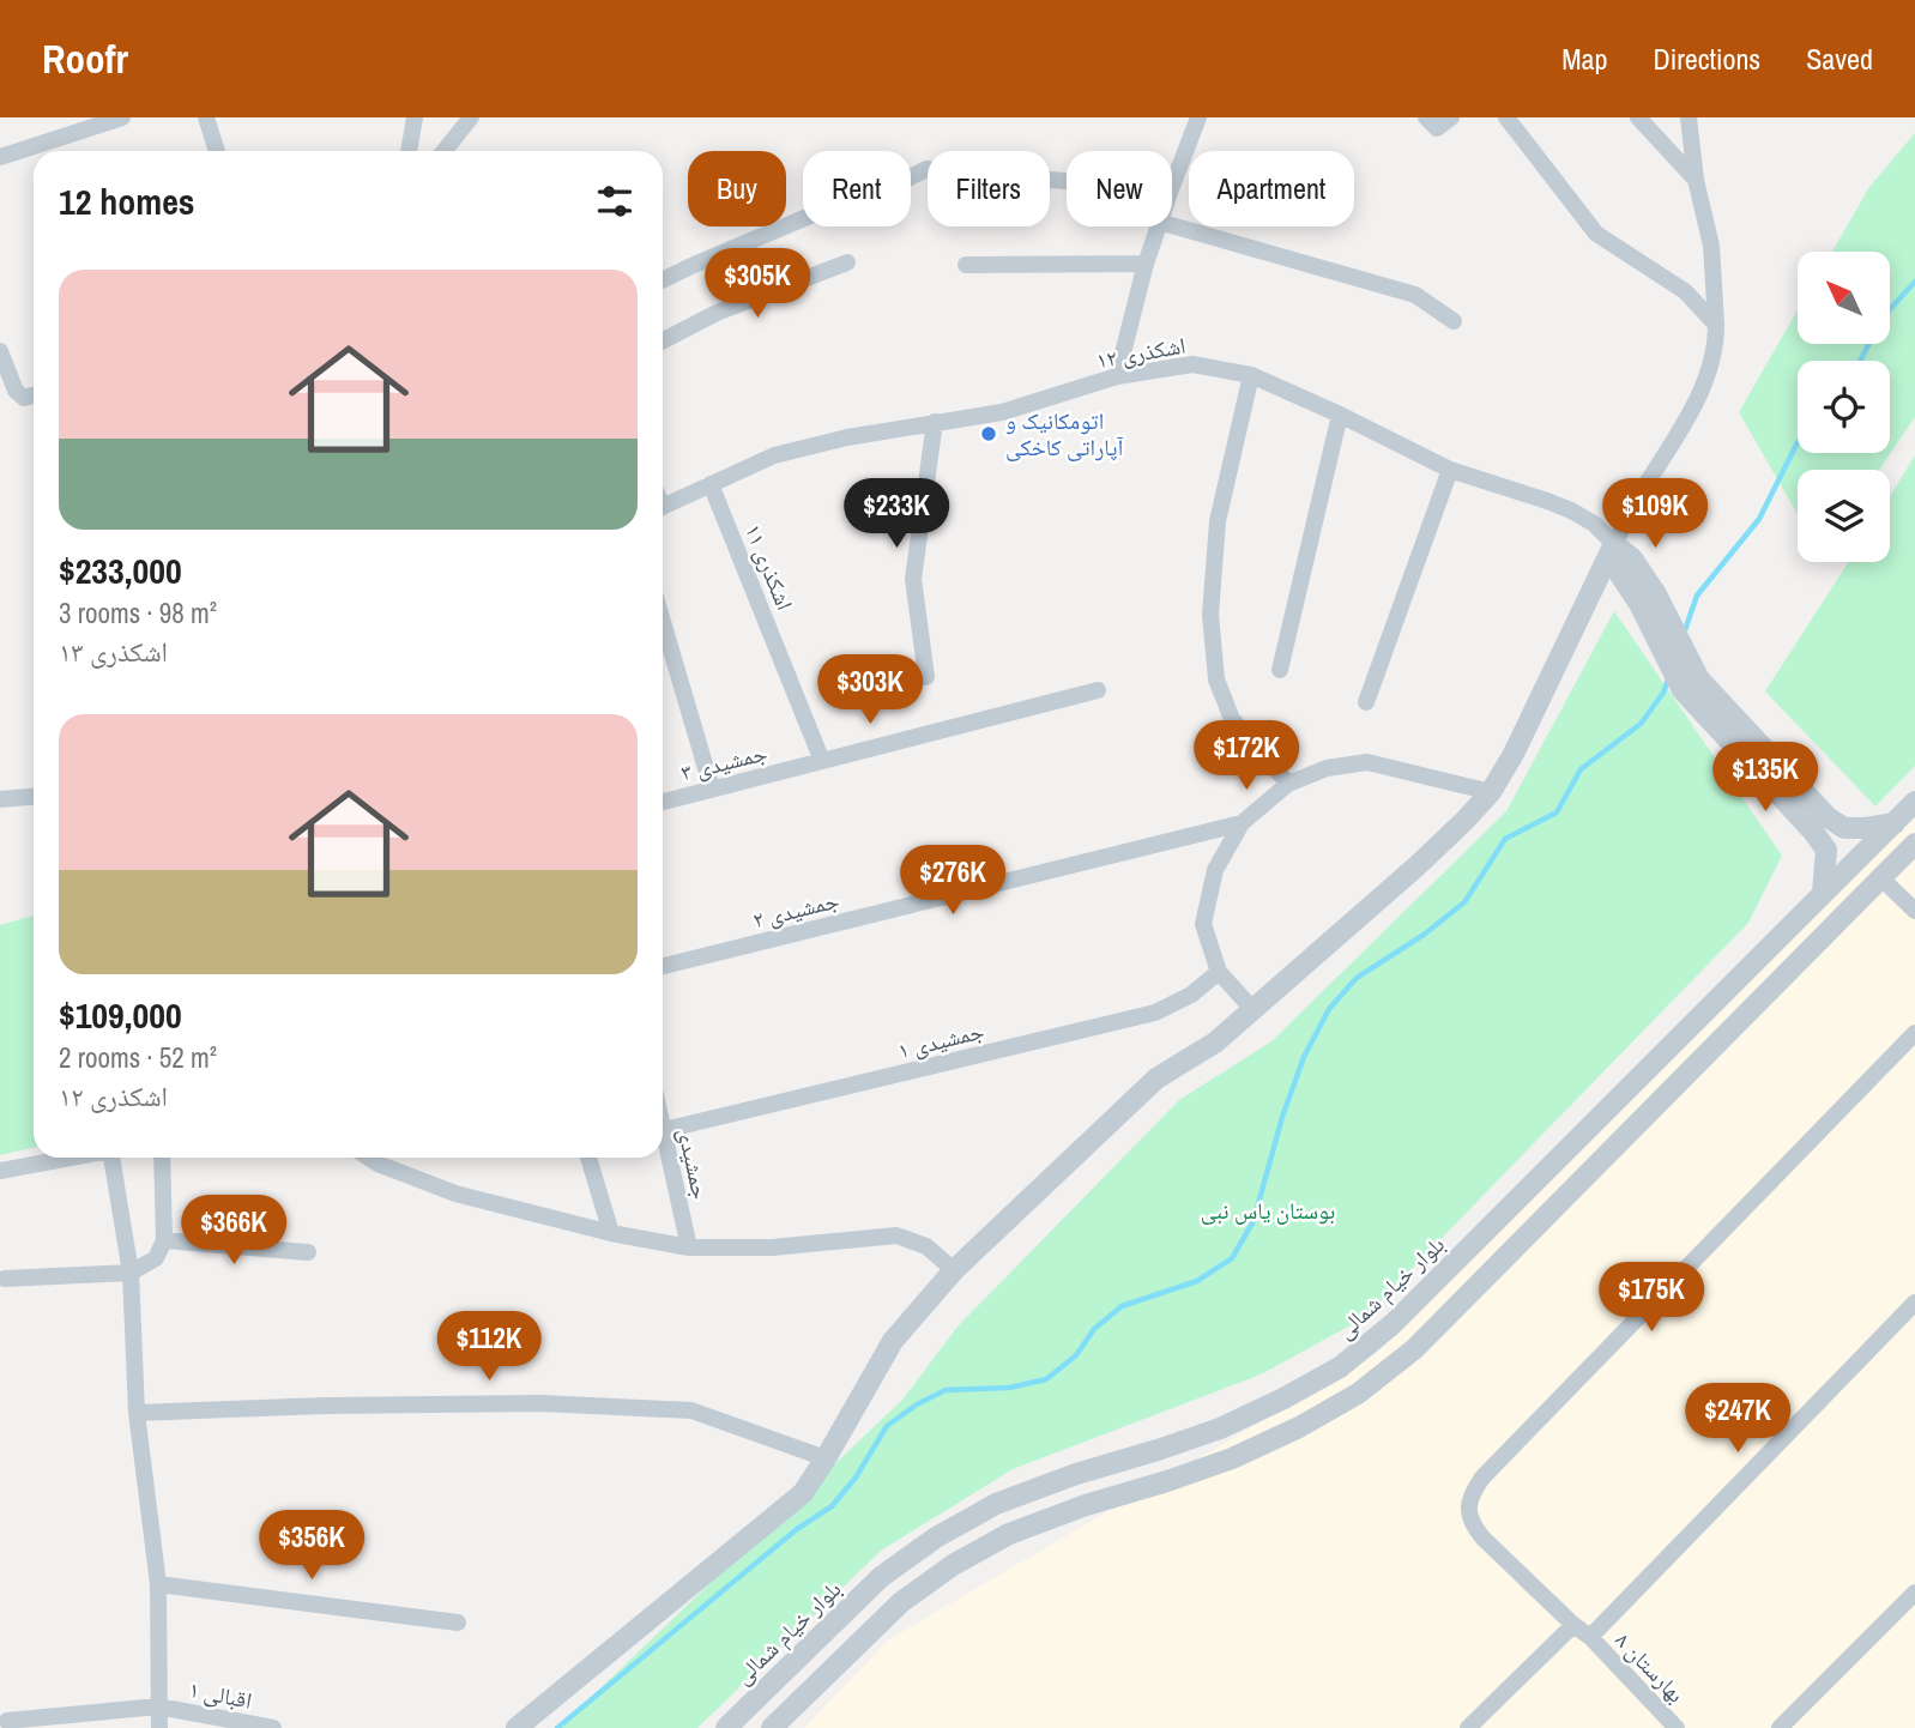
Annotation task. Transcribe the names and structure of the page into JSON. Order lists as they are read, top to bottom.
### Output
{
  "streets": {
    "street": [
      "اشکذری ۱۲",
      "اشکذری ۱۱",
      "جمشیدی ۳",
      "جمشیدی ۲",
      "جمشیدی ۱",
      "جمشیدی",
      "بلوار خیام شمالی",
      "بهارستان ۸",
      "اقبالی ۱"
    ]
  },
  "crossings": [
    ["اشکذری ۱۲", "اشکذری ۱۱"],
    ["اشکذری ۱۱", "جمشیدی ۳"],
    ["جمشیدی ۱", "جمشیدی"]
  ],
  "parks": ["بوستان یاس نبی"],
  "places": ["اتومکانیک و آپاراتی کاخکی"],
  "north": "top left",
  "page": {
    "header": "Roofr",
    "nav": ["Map", "Directions", "Saved"],
    "chip": [
      "Buy",
      "Rent",
      "Filters",
      "New",
      "Apartment"
    ],
    "heading": "12 homes",
    "price": [
      "$305K",
      "$233K",
      "$109K",
      "$303K",
      "$172K",
      "$135K",
      "$276K",
      "$366K",
      "$175K",
      "$112K",
      "$247K",
      "$356K"
    ],
    "list": [
      {
        "name": "$233,000",
        "note": "3 rooms · 98 m² · اشکذری ۱۳"
      },
      {
        "name": "$109,000",
        "note": "2 rooms · 52 m² · اشکذری ۱۲"
      }
    ]
  }
}
